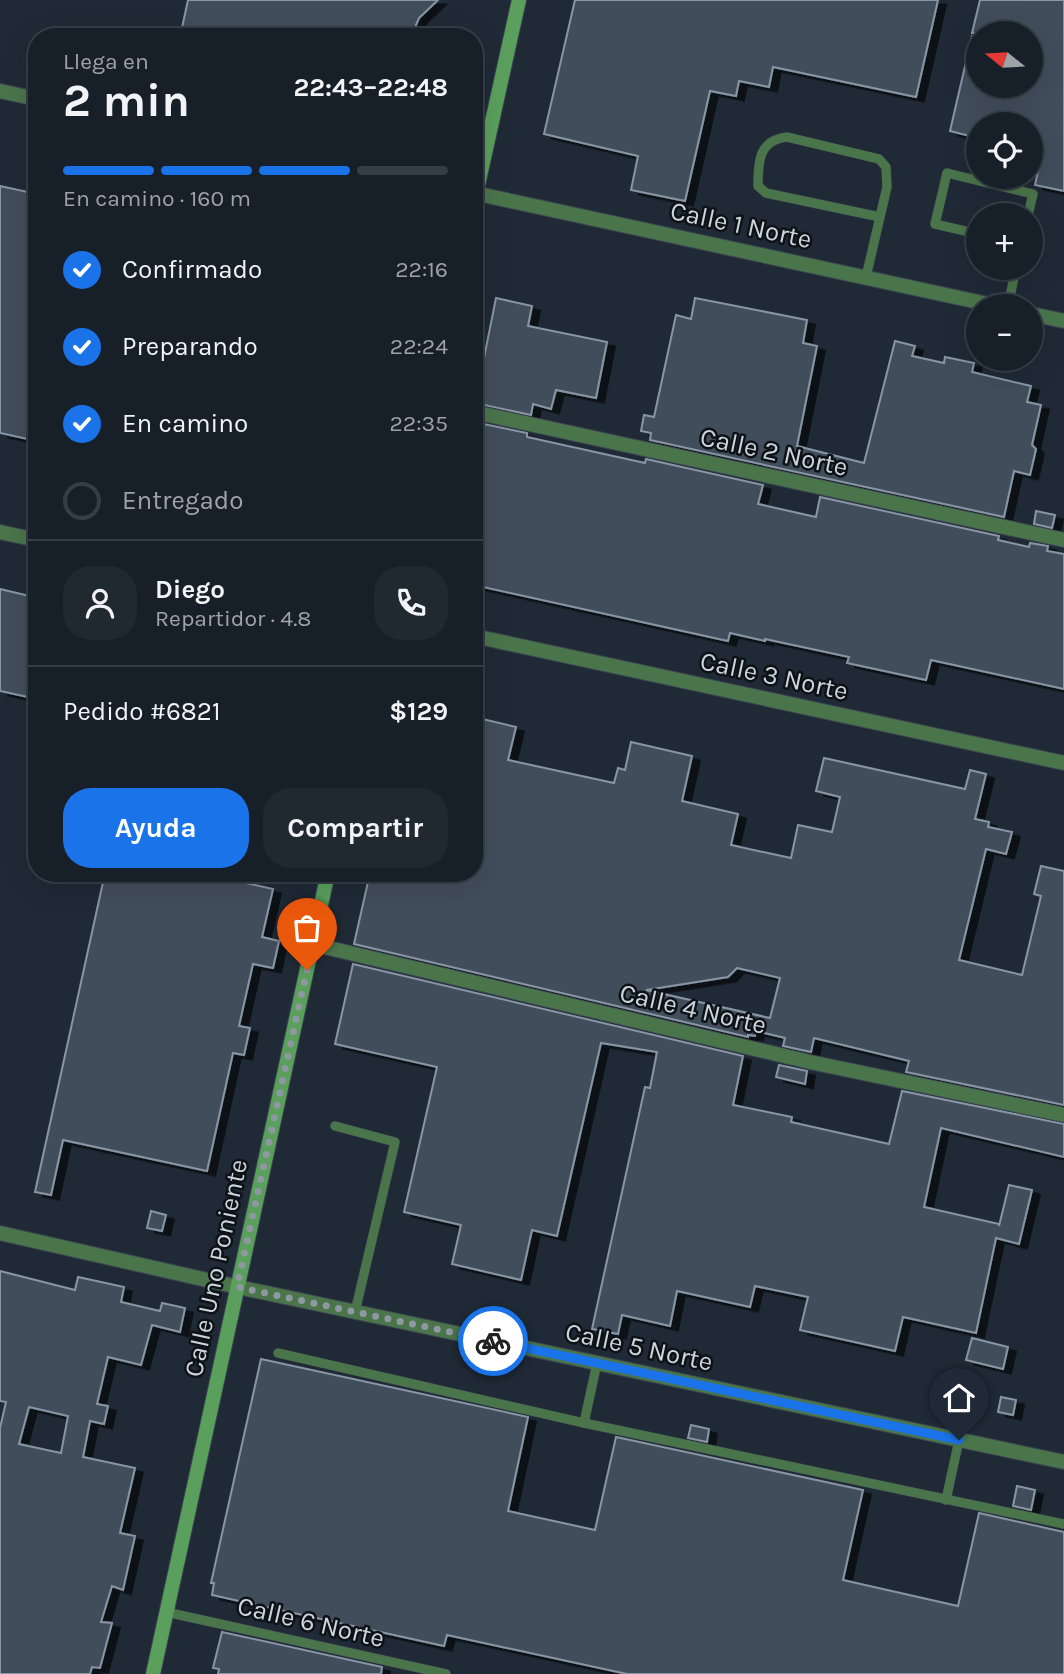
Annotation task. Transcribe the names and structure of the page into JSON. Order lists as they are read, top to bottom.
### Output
{
  "streets": {
    "main road": ["Calle Uno Poniente"],
    "street": [
      "Calle 1 Norte",
      "Calle 2 Norte",
      "Calle 3 Norte",
      "Calle 4 Norte",
      "Calle 5 Norte"
    ],
    "lane": ["Calle 6 Norte"]
  },
  "crossings": [
    ["Calle 4 Norte", "Calle Uno Poniente"],
    ["Calle Uno Poniente", "Calle 5 Norte"],
    ["Calle Uno Poniente", "Calle 6 Norte"]
  ],
  "north": "left",
  "page": {
    "map_buttons": ["+", "−"],
    "heading": ["2 min", "Llega en", "22:43–22:48"],
    "panel": [
      "Diego",
      "Repartidor · 4.8",
      "Pedido #6821",
      "$129"
    ],
    "bar": "En camino · 160 m",
    "list": [
      ["Confirmado", "22:16"],
      ["Preparando", "22:24"],
      ["En camino", "22:35"],
      "Entregado"
    ],
    "buttons": ["Ayuda", "Compartir"]
  }
}
